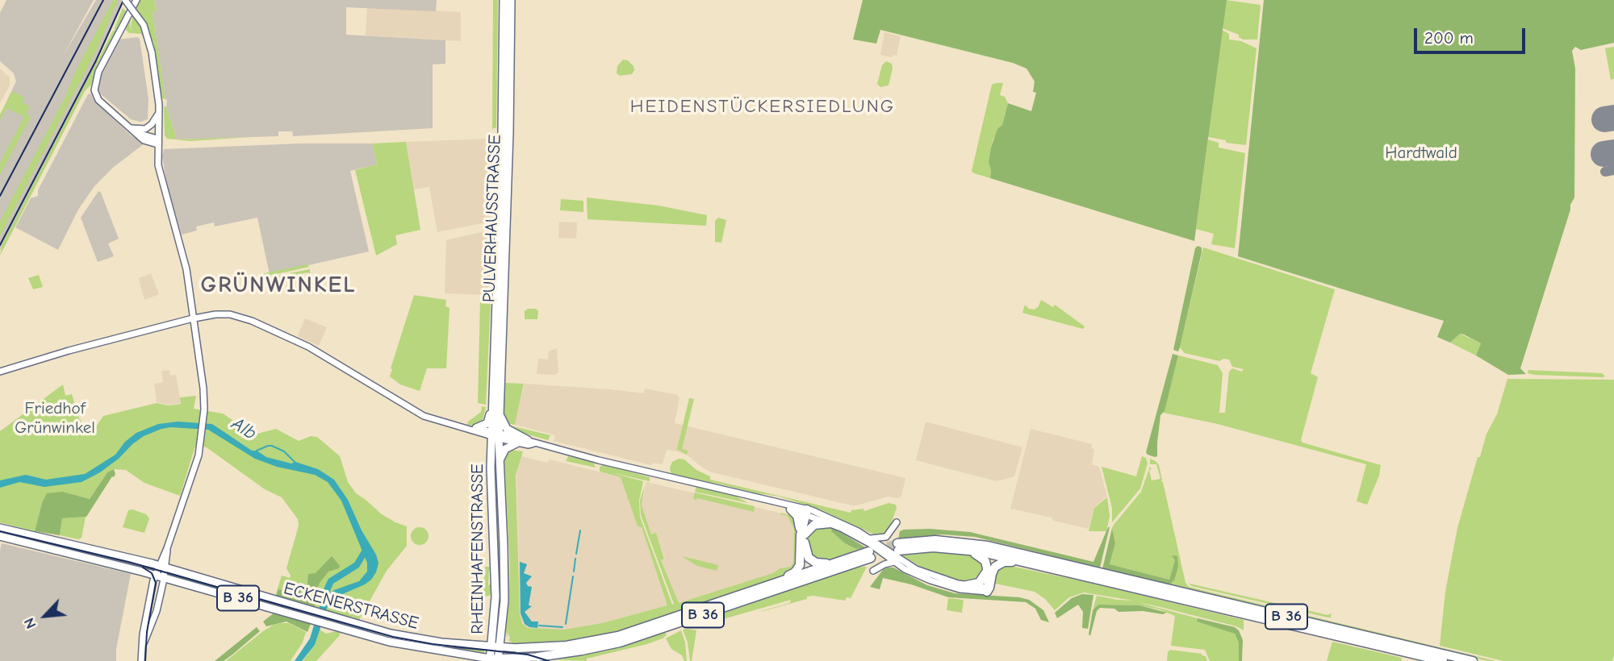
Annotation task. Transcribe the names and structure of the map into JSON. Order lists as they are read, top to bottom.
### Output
{
  "streets": {
    "highway": ["B 36"],
    "main road": ["PULVERHAUSSTRASSE", "RHEINHAFENSTRASSE", "ECKENERSTRASSE"]
  },
  "crossings": [
    ["PULVERHAUSSTRASSE", "RHEINHAFENSTRASSE"],
    ["RHEINHAFENSTRASSE", "B 36"],
    ["RHEINHAFENSTRASSE", "ECKENERSTRASSE"],
    ["B 36", "ECKENERSTRASSE"]
  ],
  "districts": ["HEIDENSTÜCKERSIEDLUNG", "GRÜNWINKEL"],
  "water": ["Alb"],
  "parks": ["Hardtwald", "Friedhof Grünwinkel"],
  "scale_bar": "200 m",
  "north": "bottom left"
}
